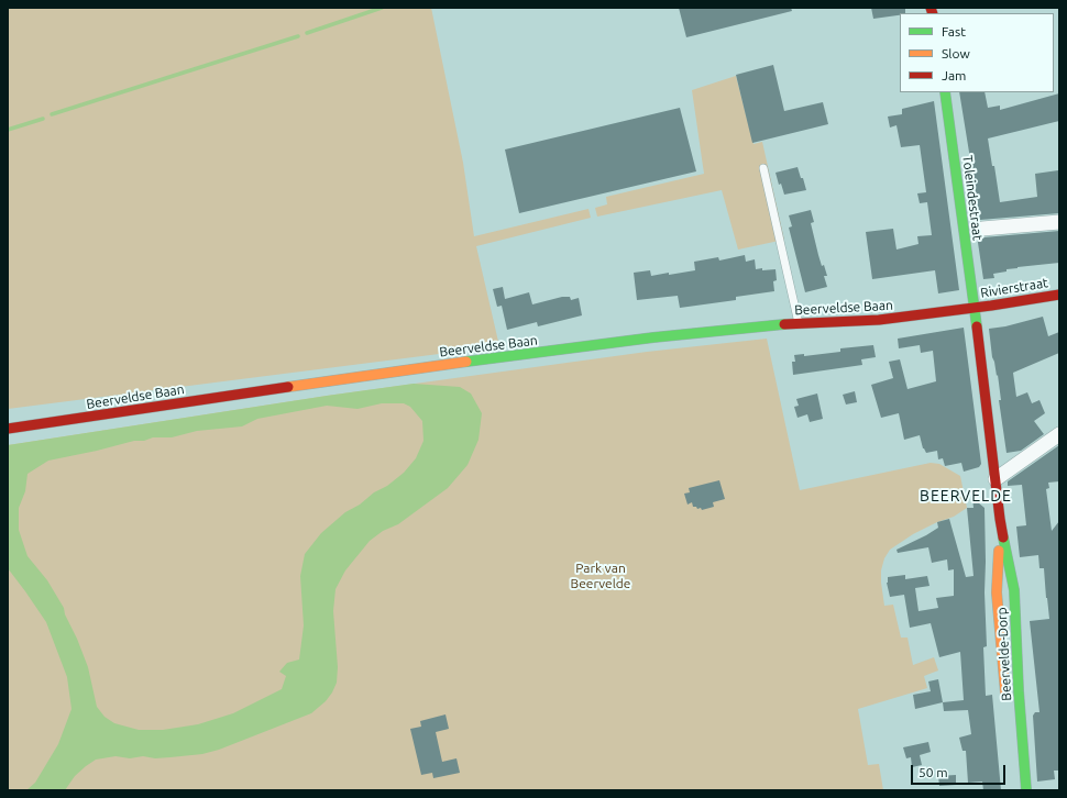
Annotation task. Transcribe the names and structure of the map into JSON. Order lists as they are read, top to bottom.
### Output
{
  "streets": {
    "main road": [
      "Toleindestraat",
      "Rivierstraat",
      "Beerveldse Baan",
      "Beervelde-Dorp"
    ]
  },
  "crossings": [
    ["Toleindestraat", "Rivierstraat"],
    ["Toleindestraat", "Beerveldse Baan"],
    ["Toleindestraat", "Beervelde-Dorp"],
    ["Rivierstraat", "Beerveldse Baan"],
    ["Rivierstraat", "Beervelde-Dorp"],
    ["Beerveldse Baan", "Beervelde-Dorp"]
  ],
  "districts": ["BEERVELDE"],
  "parks": ["Park van Beervelde"],
  "legend": ["Fast", "Slow", "Jam"],
  "scale_bar": "50 m"
}
